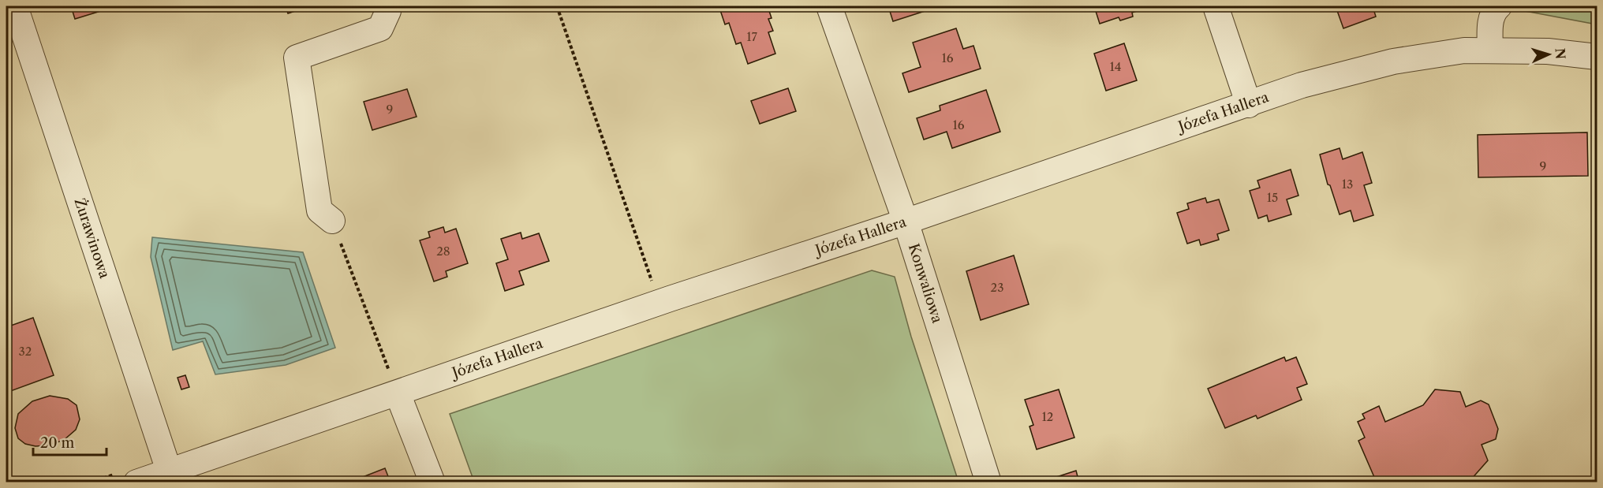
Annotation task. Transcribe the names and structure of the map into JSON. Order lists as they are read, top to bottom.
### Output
{
  "streets": {
    "street": ["Józefa Hallera", "Żurawinowa", "Konwaliowa"]
  },
  "crossings": [
    ["Józefa Hallera", "Żurawinowa"],
    ["Józefa Hallera", "Konwaliowa"]
  ],
  "house_numbers": [
    "17",
    "16",
    "14",
    "9",
    "16",
    "9",
    "13",
    "15",
    "28",
    "23",
    "32",
    "12"
  ],
  "scale_bar": "20 m",
  "north": "right"
}
